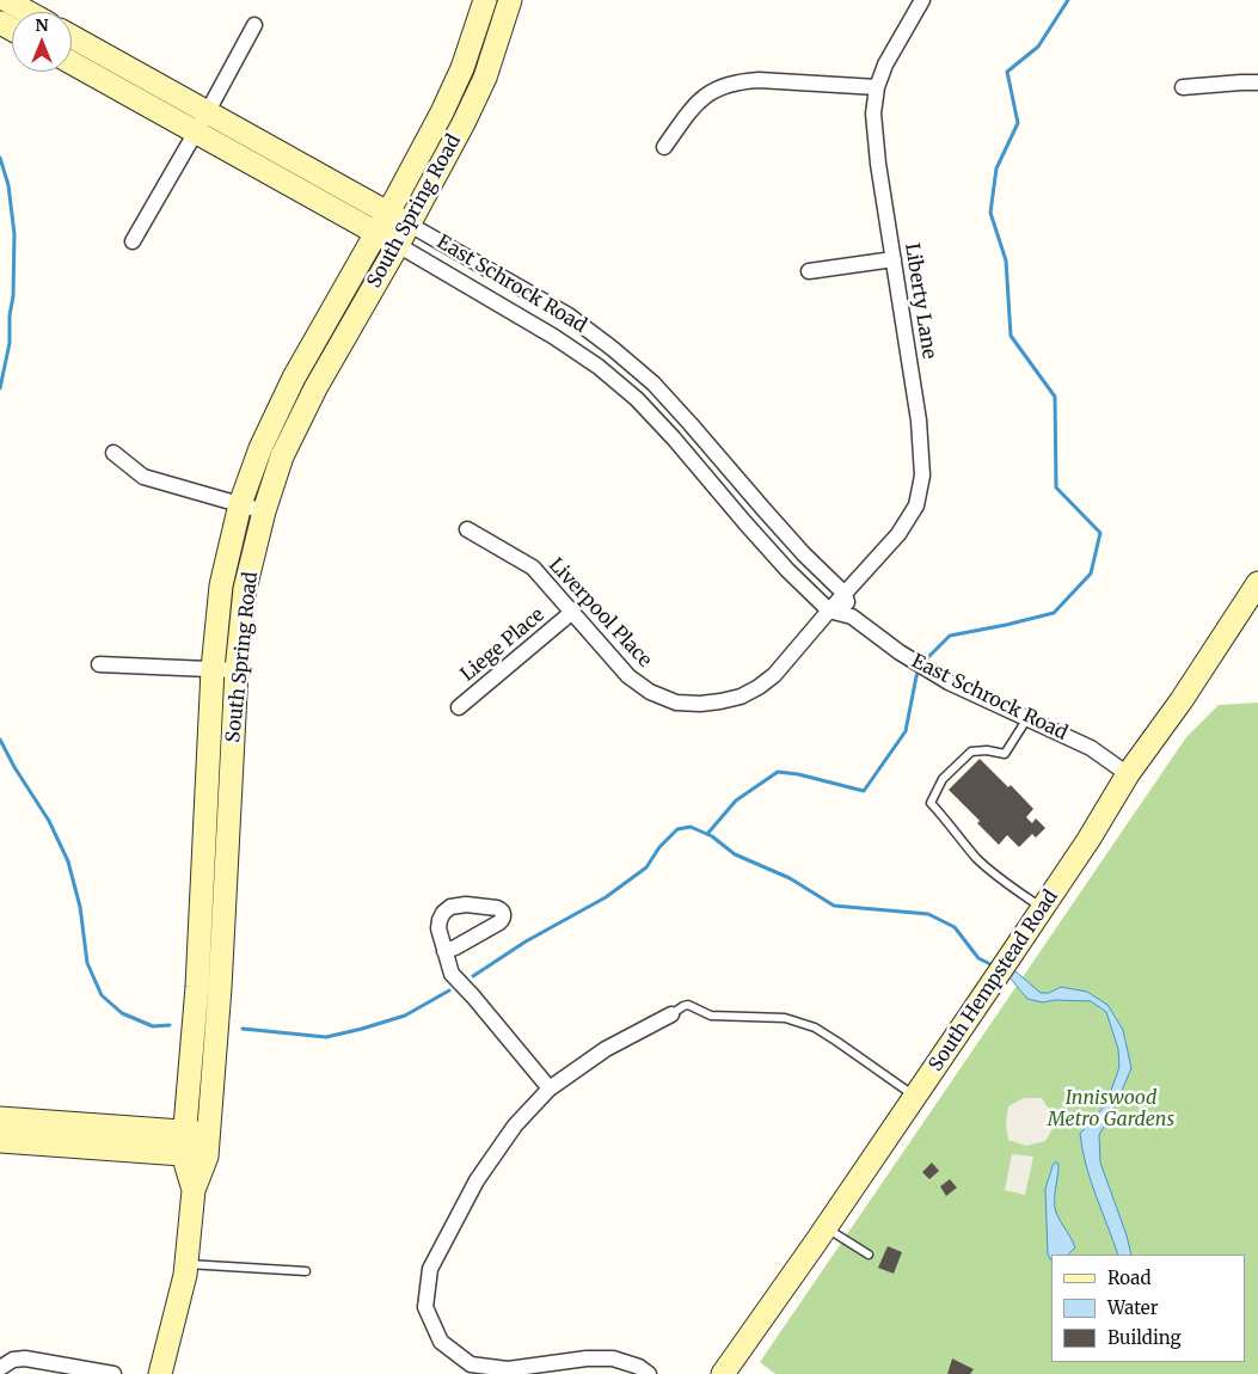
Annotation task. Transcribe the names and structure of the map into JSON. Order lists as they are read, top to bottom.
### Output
{
  "streets": {
    "main road": ["South Spring Road", "East Schrock Road", "South Hempstead Road"],
    "street": ["Liberty Lane", "Liverpool Place", "Liege Place"]
  },
  "crossings": [
    ["South Spring Road", "East Schrock Road"],
    ["East Schrock Road", "Liberty Lane"],
    ["East Schrock Road", "Liverpool Place"],
    ["East Schrock Road", "South Hempstead Road"],
    ["Liberty Lane", "Liverpool Place"],
    ["Liverpool Place", "Liege Place"]
  ],
  "parks": ["Inniswood Metro Gardens"],
  "legend": ["Road", "Water", "Building"],
  "north": "top"
}
